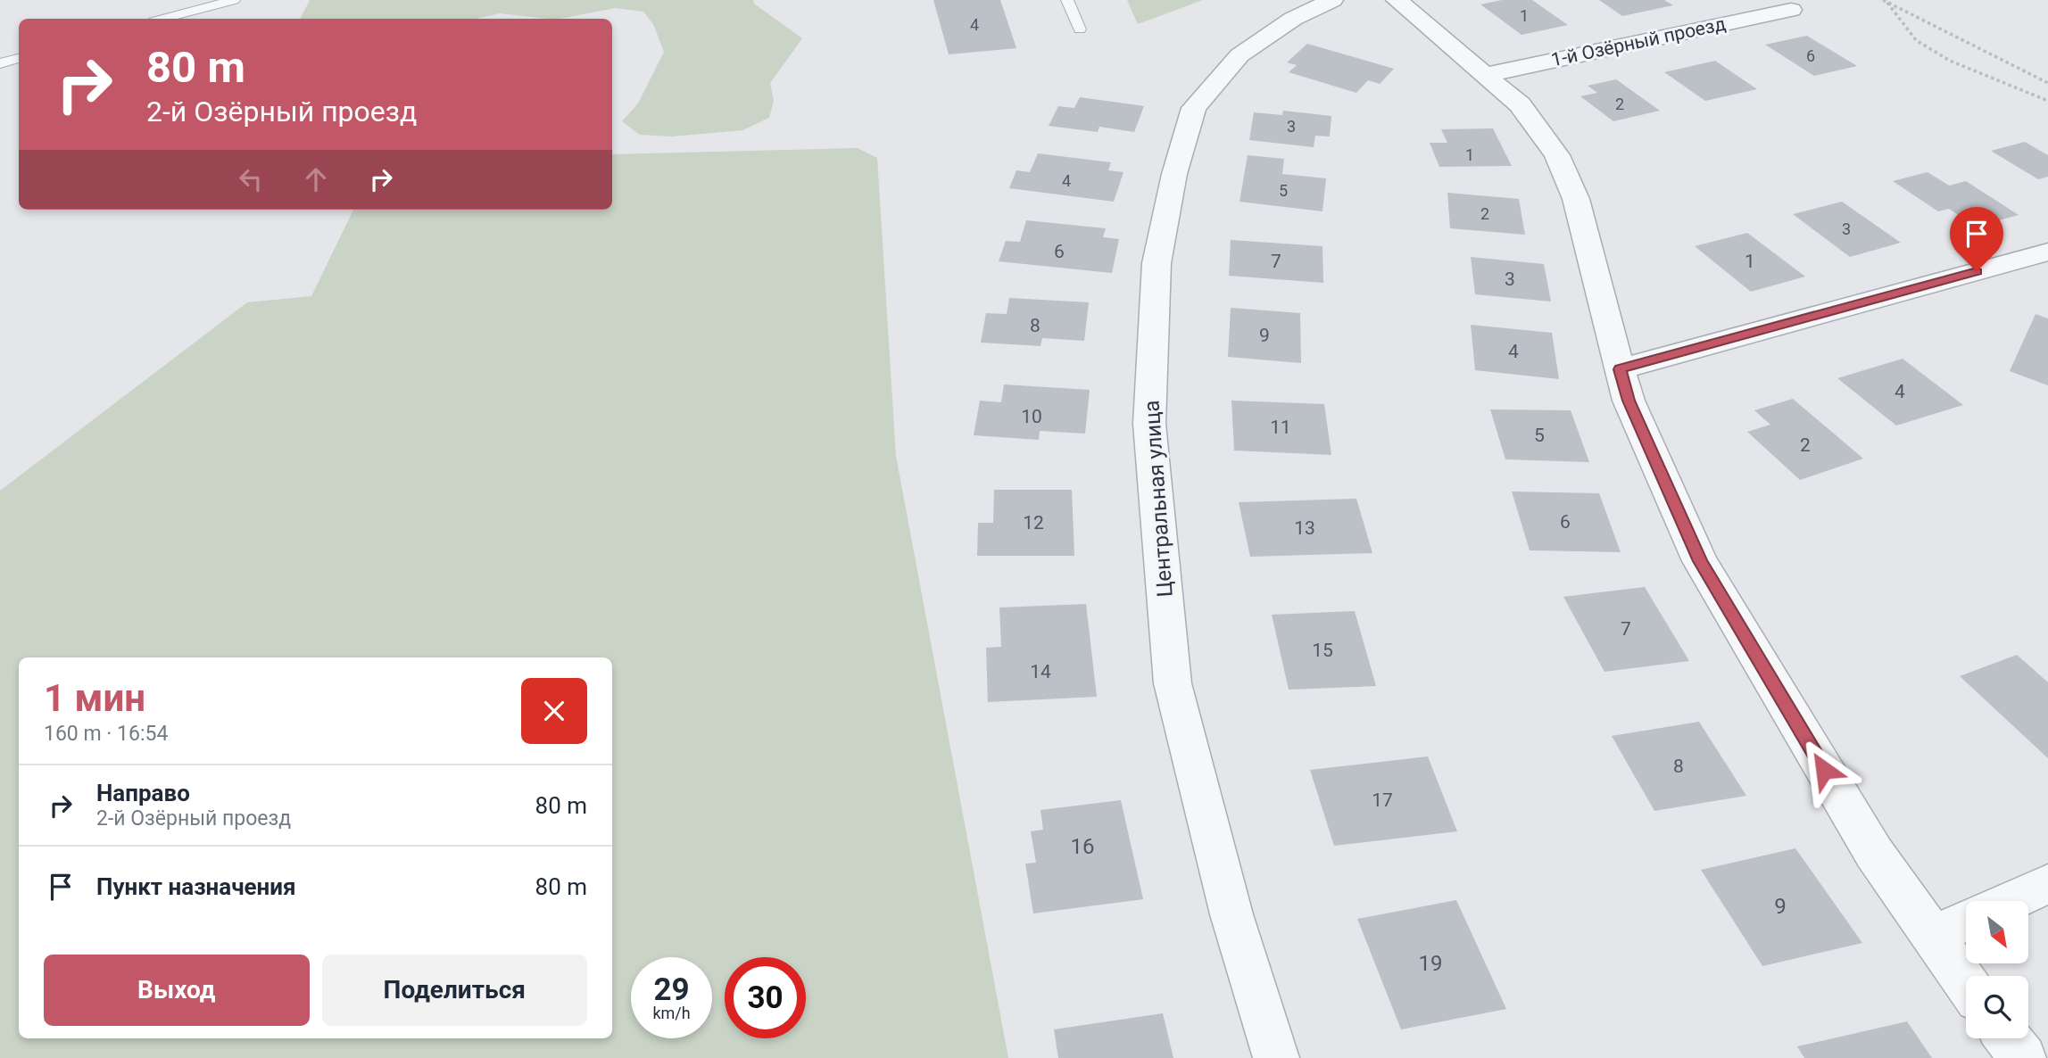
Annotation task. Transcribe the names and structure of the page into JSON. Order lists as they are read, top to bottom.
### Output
{
  "streets": {
    "street": ["1-й Озёрный проезд", "Центральная улица"]
  },
  "house_numbers": [
    "1",
    "4",
    "6",
    "2",
    "3",
    "1",
    "4",
    "5",
    "2",
    "3",
    "6",
    "7",
    "1",
    "3",
    "8",
    "9",
    "4",
    "4",
    "10",
    "11",
    "5",
    "2",
    "6",
    "12",
    "13",
    "7",
    "15",
    "14",
    "8",
    "17",
    "16",
    "9",
    "19"
  ],
  "north": "bottom right",
  "page": {
    "turn": ["80 m", "2-й Озёрный проезд"],
    "heading": ["1 мин", "160 m · 16:54"],
    "list": [
      {
        "name": "Направо",
        "note": "2-й Озёрный проезд",
        "value": "80 m"
      },
      {
        "name": "Пункт назначения",
        "value": "80 m"
      }
    ],
    "buttons": ["Выход", "Поделиться"],
    "speed": "29 km/h",
    "limit": "30"
  }
}
